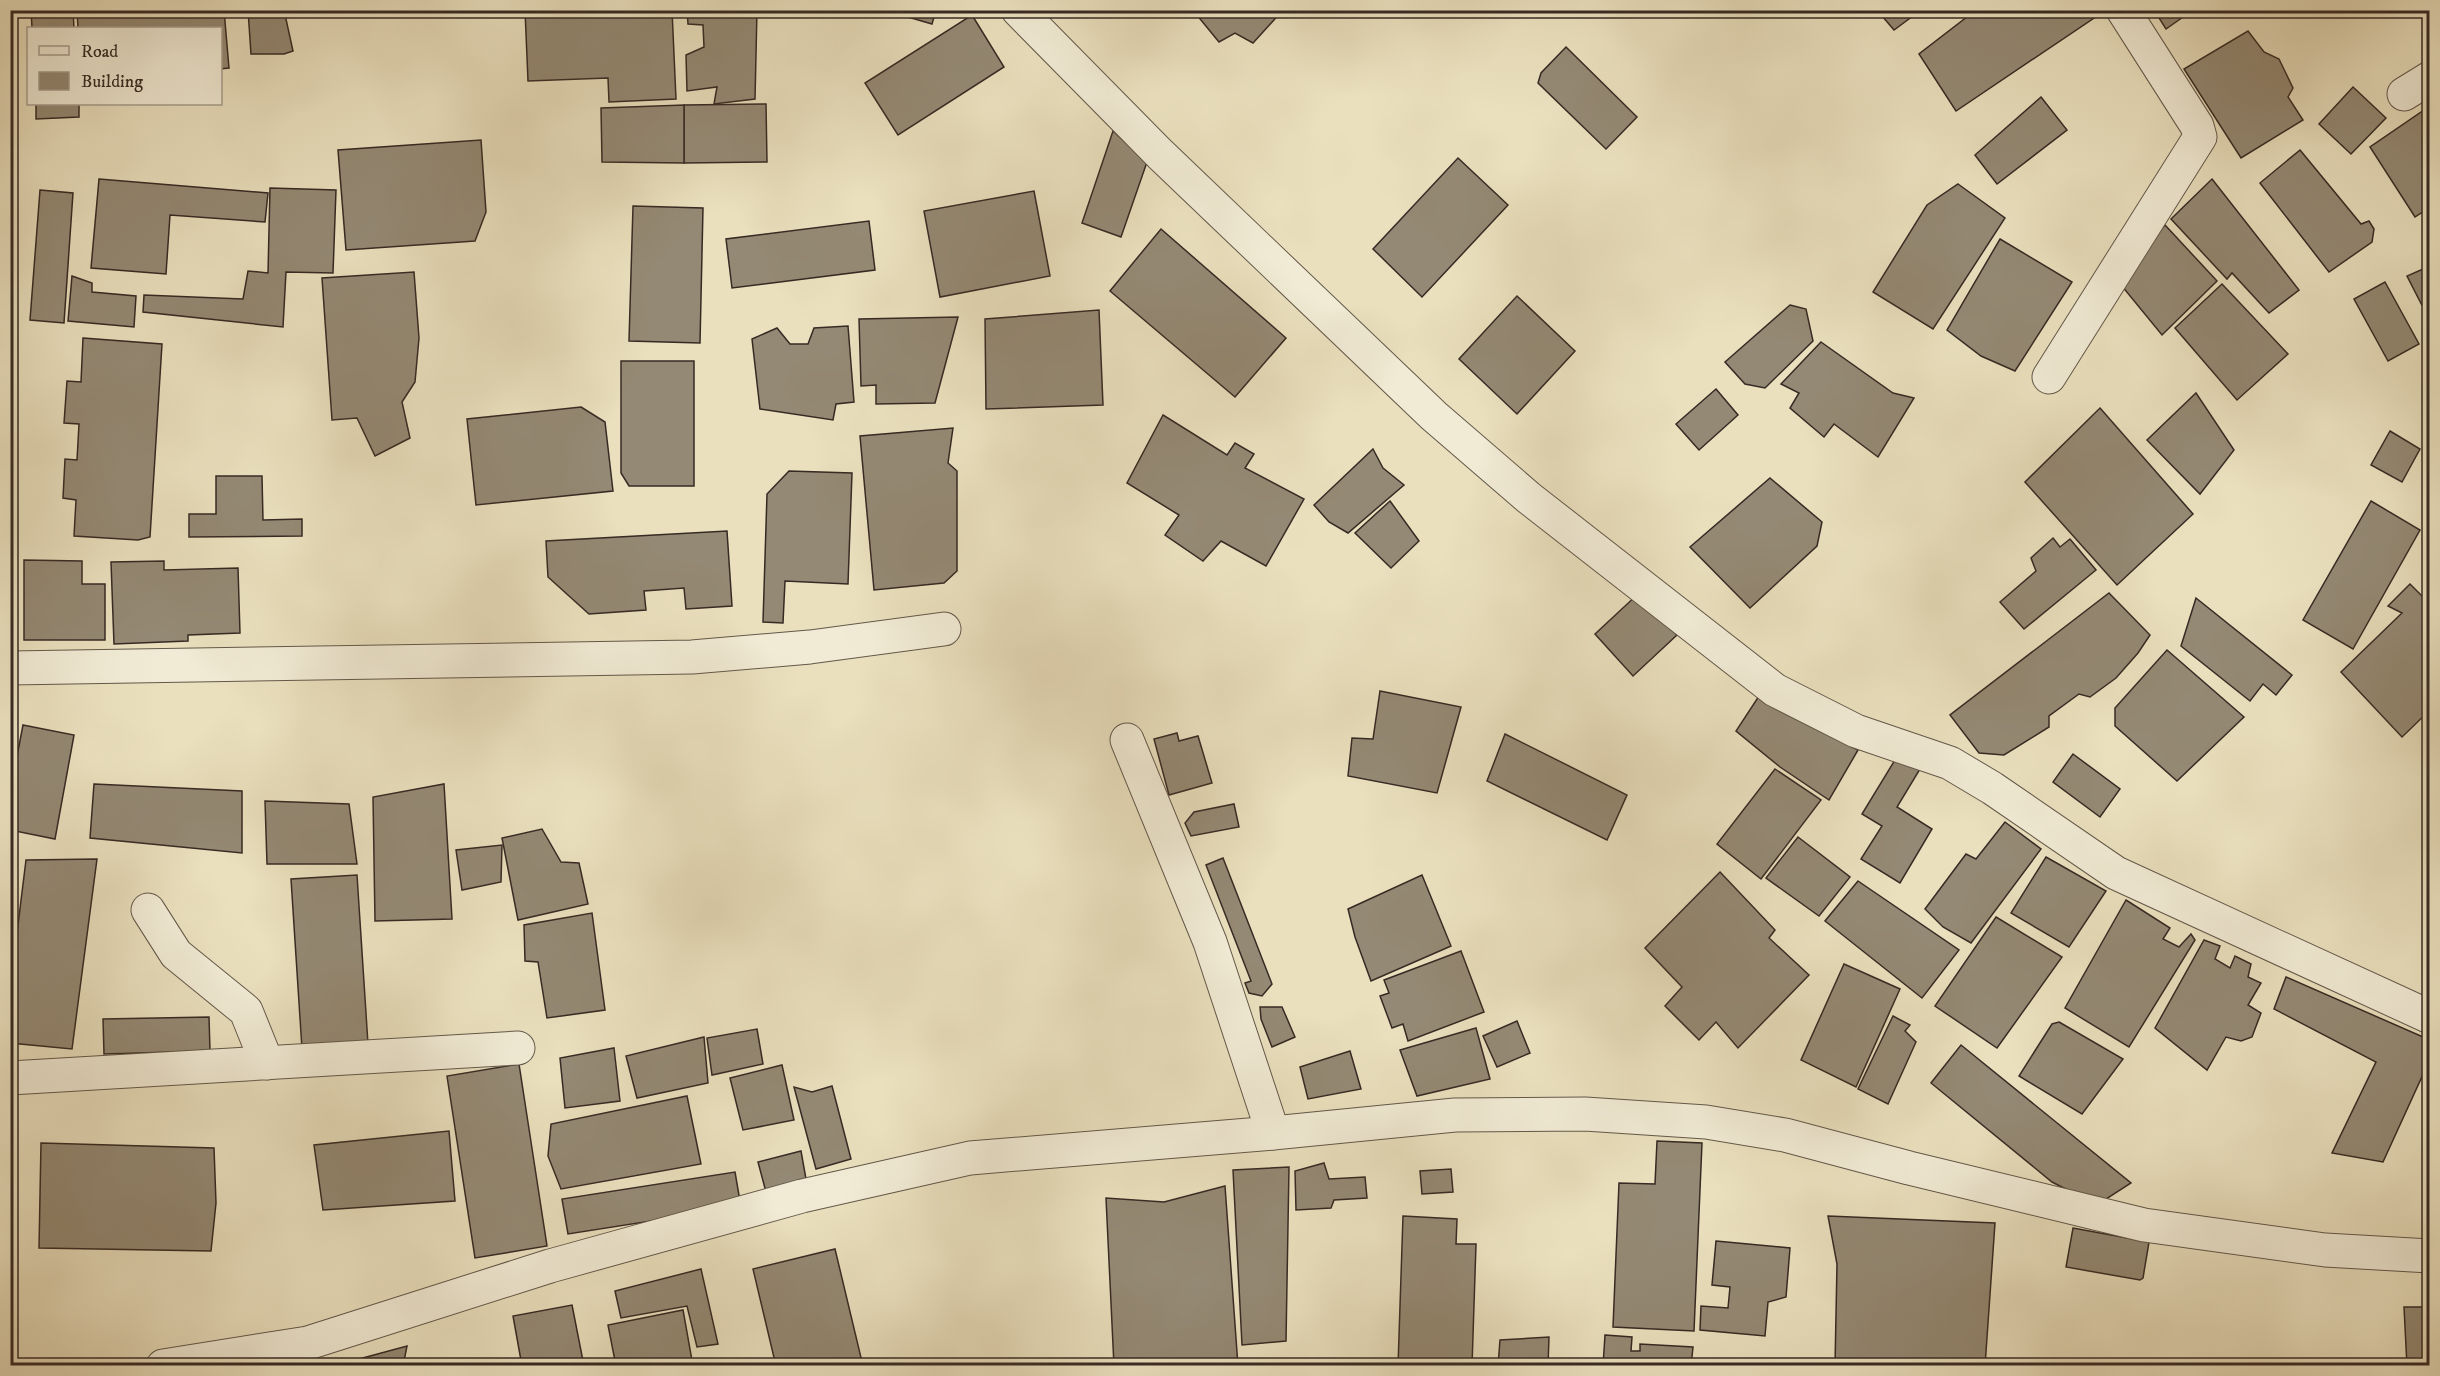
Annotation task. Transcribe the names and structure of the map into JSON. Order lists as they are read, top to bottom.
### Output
{
  "legend": ["Road", "Building"]
}
